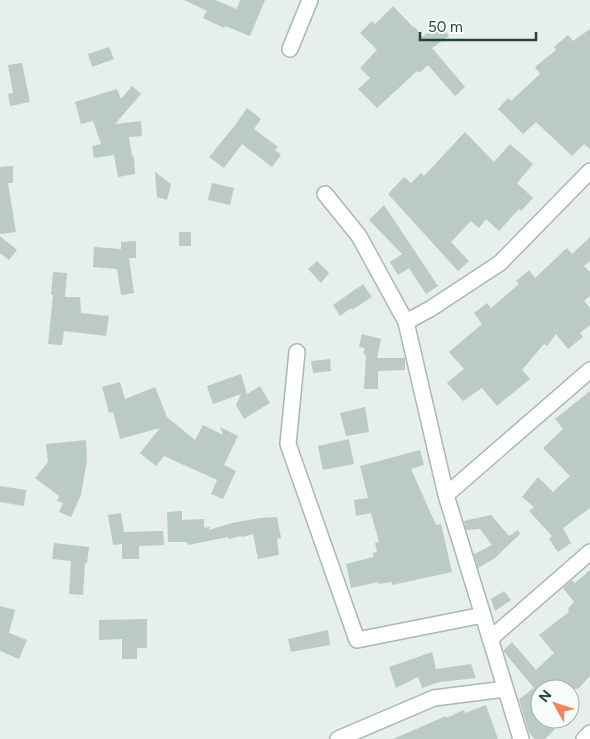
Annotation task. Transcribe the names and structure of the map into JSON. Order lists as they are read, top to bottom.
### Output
{
  "scale_bar": "50 m",
  "north": "top left"
}
